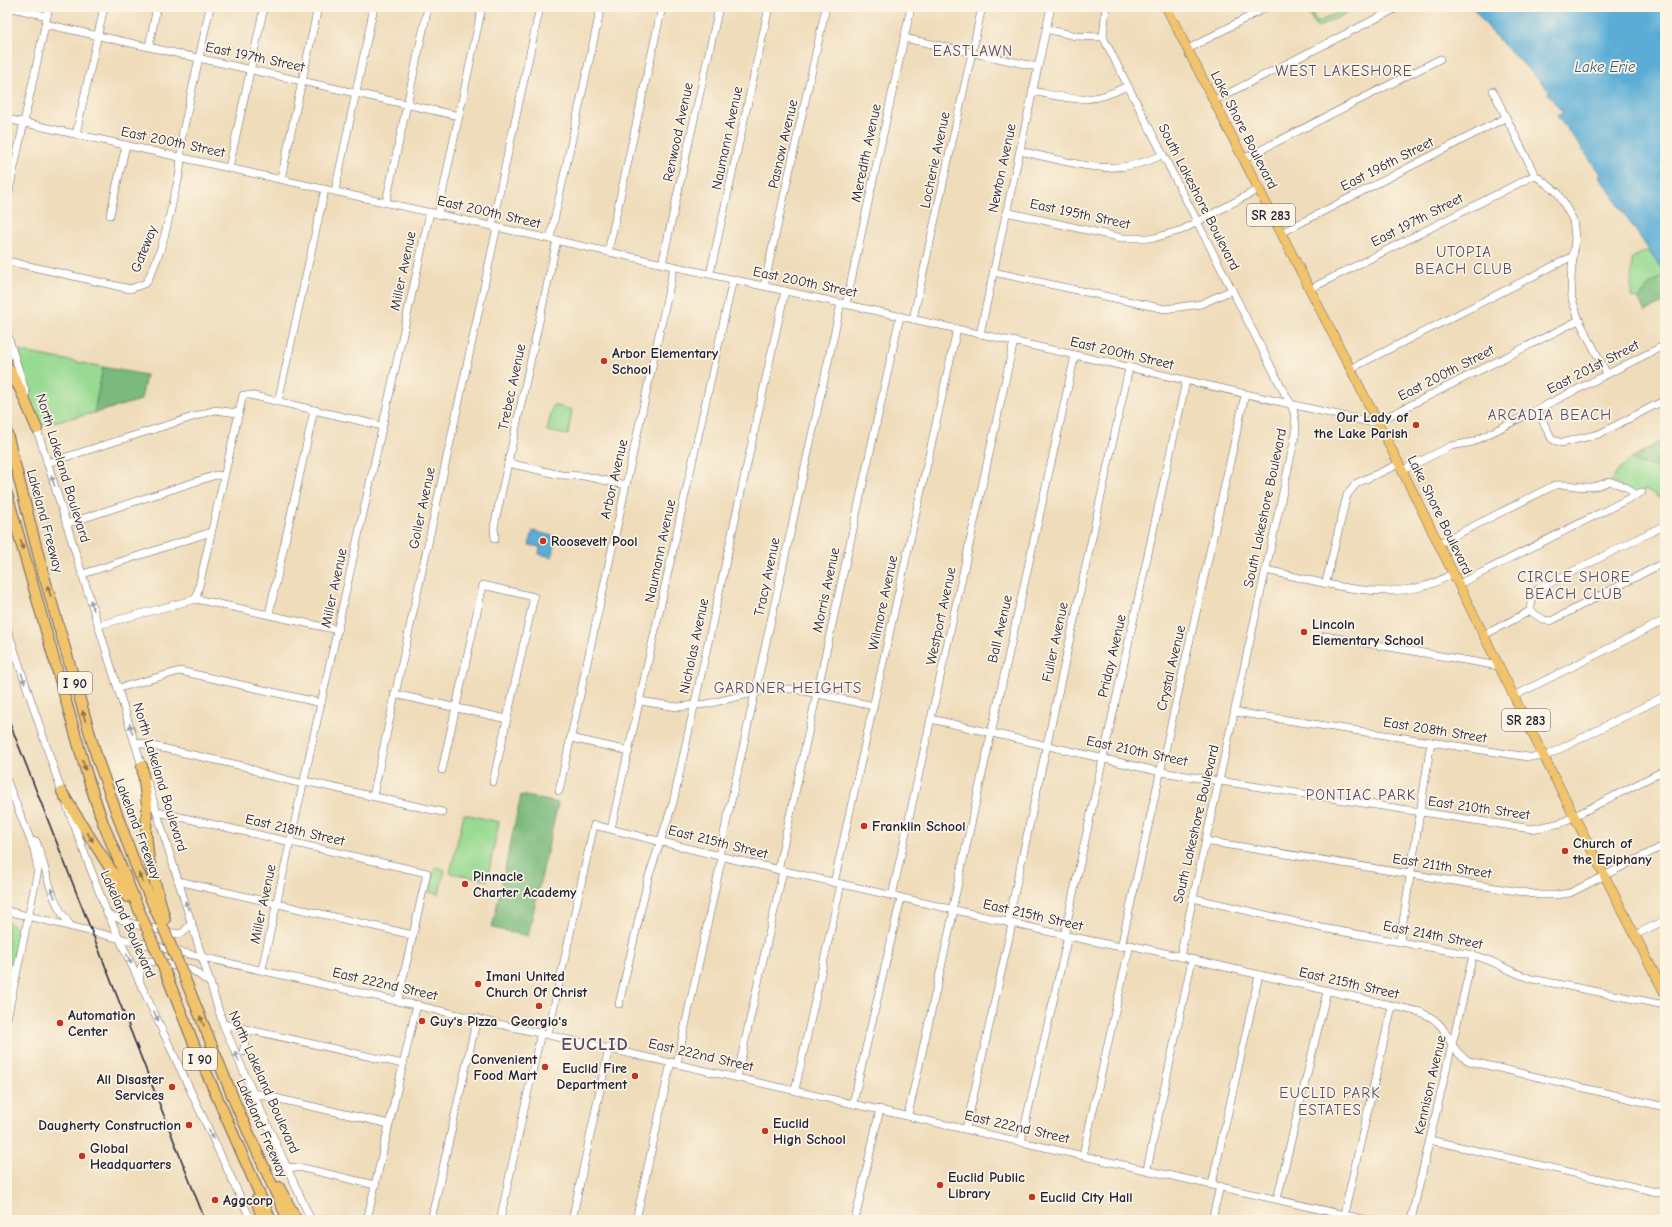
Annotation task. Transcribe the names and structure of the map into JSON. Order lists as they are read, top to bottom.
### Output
{
  "streets": {
    "highway": ["Lakeland Freeway", "I 90"],
    "main road": ["Lake Shore Boulevard", "SR 283"],
    "street": [
      "East 197th Street",
      "Renwood Avenue",
      "Naumann Avenue",
      "East 200th Street",
      "Pasnow Avenue",
      "Meredith Avenue",
      "Locherie Avenue",
      "East 196th Street",
      "Newton Avenue",
      "South Lakeshore Boulevard",
      "East 195th Street",
      "Gateway",
      "Miller Avenue",
      "East 201st Street",
      "Trebec Avenue",
      "North Lakeland Boulevard",
      "Arbor Avenue",
      "Goller Avenue",
      "Tracy Avenue",
      "Morris Avenue",
      "Wilmore Avenue",
      "Westport Avenue",
      "Ball Avenue",
      "Fuller Avenue",
      "Nicholas Avenue",
      "Priday Avenue",
      "Crystal Avenue",
      "East 208th Street",
      "East 210th Street",
      "East 218th Street",
      "East 215th Street",
      "East 211th Street",
      "Lakeland Boulevard",
      "East 214th Street",
      "East 222nd Street",
      "Kennison Avenue"
    ]
  },
  "crossings": [
    ["East 197th Street", "Lake Shore Boulevard"],
    ["Lake Shore Boulevard", "East 200th Street"],
    ["Lake Shore Boulevard", "East 196th Street"],
    ["Lake Shore Boulevard", "East 195th Street"],
    ["Lake Shore Boulevard", "East 201st Street"],
    ["Lake Shore Boulevard", "East 208th Street"],
    ["Lake Shore Boulevard", "East 210th Street"],
    ["Lake Shore Boulevard", "East 211th Street"],
    ["Renwood Avenue", "East 200th Street"],
    ["Naumann Avenue", "East 200th Street"],
    ["Naumann Avenue", "East 215th Street"],
    ["East 200th Street", "Pasnow Avenue"],
    ["East 200th Street", "Meredith Avenue"],
    ["East 200th Street", "Locherie Avenue"],
    ["East 200th Street", "Newton Avenue"],
    ["East 200th Street", "South Lakeshore Boulevard"],
    ["East 200th Street", "Gateway"],
    ["East 200th Street", "Miller Avenue"],
    ["East 200th Street", "Trebec Avenue"],
    ["East 200th Street", "Arbor Avenue"],
    ["East 200th Street", "Goller Avenue"],
    ["East 200th Street", "Tracy Avenue"],
    ["East 200th Street", "Morris Avenue"],
    ["East 200th Street", "Wilmore Avenue"],
    ["East 200th Street", "Westport Avenue"],
    ["East 200th Street", "Ball Avenue"],
    ["East 200th Street", "Fuller Avenue"],
    ["East 200th Street", "Nicholas Avenue"],
    ["East 200th Street", "Priday Avenue"],
    ["East 200th Street", "Crystal Avenue"],
    ["Meredith Avenue", "Tracy Avenue"],
    ["Newton Avenue", "East 195th Street"],
    ["South Lakeshore Boulevard", "East 195th Street"],
    ["South Lakeshore Boulevard", "East 208th Street"],
    ["South Lakeshore Boulevard", "East 210th Street"],
    ["South Lakeshore Boulevard", "East 215th Street"],
    ["South Lakeshore Boulevard", "East 211th Street"],
    ["South Lakeshore Boulevard", "East 214th Street"],
    ["Miller Avenue", "East 218th Street"],
    ["Miller Avenue", "East 222nd Street"],
    ["North Lakeland Boulevard", "East 218th Street"],
    ["North Lakeland Boulevard", "East 222nd Street"],
    ["Tracy Avenue", "East 215th Street"],
    ["Tracy Avenue", "East 222nd Street"],
    ["Morris Avenue", "East 215th Street"],
    ["Morris Avenue", "East 222nd Street"],
    ["Wilmore Avenue", "East 215th Street"],
    ["Wilmore Avenue", "East 222nd Street"],
    ["Westport Avenue", "East 210th Street"],
    ["Westport Avenue", "East 215th Street"],
    ["Ball Avenue", "East 210th Street"],
    ["Ball Avenue", "East 215th Street"],
    ["Ball Avenue", "East 222nd Street"],
    ["Fuller Avenue", "East 210th Street"],
    ["Fuller Avenue", "East 215th Street"],
    ["Fuller Avenue", "East 222nd Street"],
    ["Nicholas Avenue", "East 215th Street"],
    ["Priday Avenue", "East 210th Street"],
    ["Priday Avenue", "East 215th Street"],
    ["Priday Avenue", "East 222nd Street"],
    ["Crystal Avenue", "East 210th Street"],
    ["Crystal Avenue", "East 215th Street"],
    ["East 215th Street", "East 222nd Street"],
    ["East 215th Street", "Kennison Avenue"],
    ["Lakeland Boulevard", "East 222nd Street"],
    ["East 214th Street", "Kennison Avenue"]
  ],
  "one_way": ["Lakeland Boulevard"],
  "districts": [
    "EASTLAWN",
    "WEST LAKESHORE",
    "UTOPIA BEACH CLUB",
    "ARCADIA BEACH",
    "CIRCLE SHORE BEACH CLUB",
    "GARDNER HEIGHTS",
    "PONTIAC PARK",
    "EUCLID",
    "EUCLID PARK ESTATES"
  ],
  "water": ["Lake Erie"],
  "places": [
    "Arbor Elementary School",
    "Our Lady of the Lake Parish",
    "Roosevelt Pool",
    "Lincoln Elementary School",
    "Franklin School",
    "Church of the Epiphany",
    "Pinnacle Charter Academy",
    "Imani United Church Of Christ",
    "Georgio's",
    "Guy's Pizza",
    "Automation Center",
    "Convenient Food Mart",
    "Euclid Fire Department",
    "All Disaster Services",
    "Daugherty Construction",
    "Euclid High School",
    "Global Headquarters",
    "Euclid Public Library",
    "Euclid City Hall",
    "Aggcorp"
  ]
}
